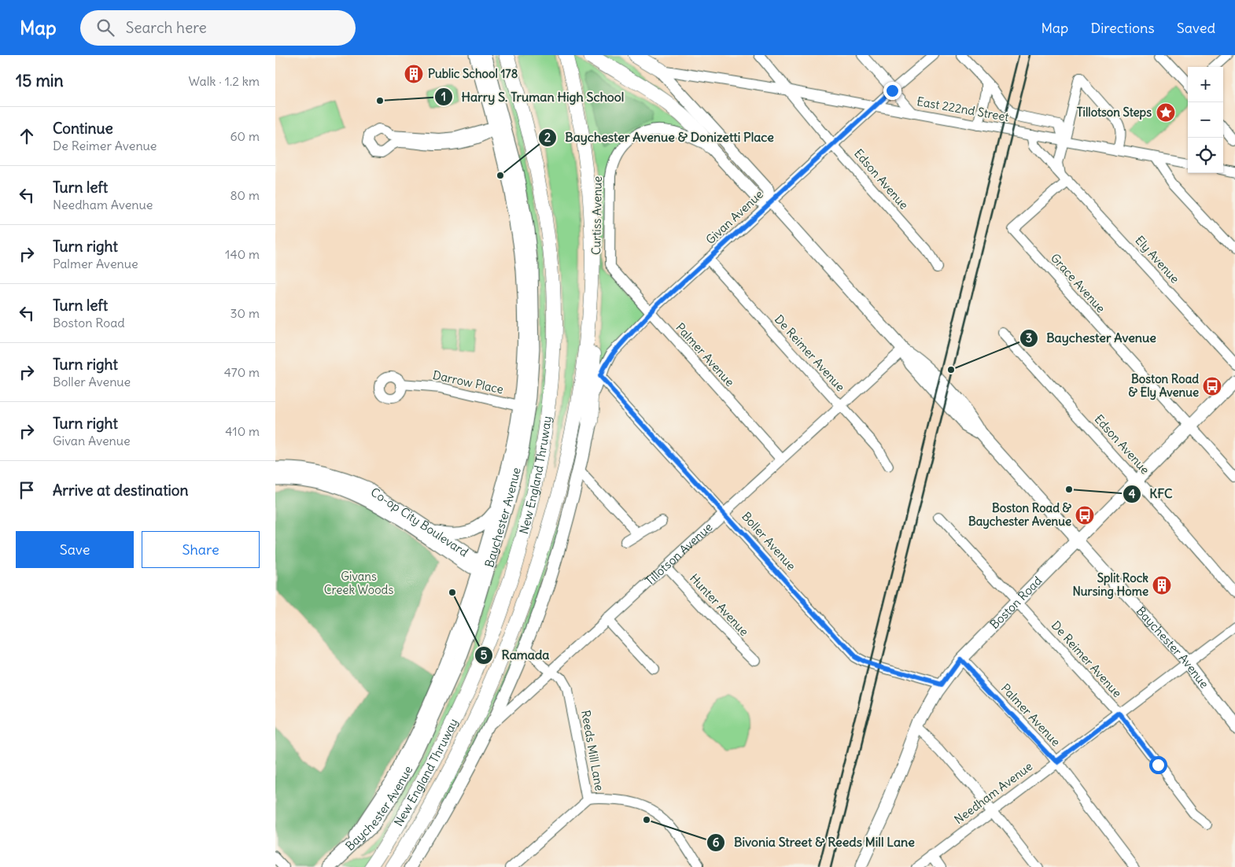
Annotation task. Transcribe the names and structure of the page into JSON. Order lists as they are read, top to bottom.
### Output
{
  "streets": {
    "highway": ["New England Thruway"],
    "main road": ["Baychester Avenue", "Co-op City Boulevard", "Boston Road"],
    "street": [
      "East 222nd Street",
      "Edson Avenue",
      "Curtiss Avenue",
      "Givan Avenue",
      "Ely Avenue",
      "Grace Avenue",
      "De Reimer Avenue",
      "Palmer Avenue",
      "Darrow Place",
      "Boller Avenue",
      "Tillotson Avenue",
      "Hunter Avenue",
      "Reeds Mill Lane",
      "Needham Avenue"
    ]
  },
  "crossings": [
    ["East 222nd Street", "Edson Avenue"],
    ["East 222nd Street", "Givan Avenue"],
    ["East 222nd Street", "Ely Avenue"],
    ["East 222nd Street", "Baychester Avenue"],
    ["Edson Avenue", "Givan Avenue"],
    ["Edson Avenue", "Boston Road"],
    ["Curtiss Avenue", "Palmer Avenue"],
    ["Curtiss Avenue", "Baychester Avenue"],
    ["Givan Avenue", "De Reimer Avenue"],
    ["Givan Avenue", "Palmer Avenue"],
    ["Givan Avenue", "Baychester Avenue"],
    ["Givan Avenue", "Boller Avenue"],
    ["Ely Avenue", "Grace Avenue"],
    ["Grace Avenue", "Boston Road"],
    ["De Reimer Avenue", "Tillotson Avenue"],
    ["De Reimer Avenue", "Boston Road"],
    ["De Reimer Avenue", "Needham Avenue"],
    ["Palmer Avenue", "Tillotson Avenue"],
    ["Palmer Avenue", "Boston Road"],
    ["Palmer Avenue", "Needham Avenue"],
    ["Darrow Place", "Baychester Avenue"],
    ["Baychester Avenue", "Co-op City Boulevard"],
    ["Baychester Avenue", "Tillotson Avenue"],
    ["Baychester Avenue", "Boston Road"],
    ["Baychester Avenue", "Needham Avenue"],
    ["Boller Avenue", "Tillotson Avenue"],
    ["Boller Avenue", "Boston Road"],
    ["Tillotson Avenue", "Hunter Avenue"],
    ["Tillotson Avenue", "Reeds Mill Lane"]
  ],
  "parks": ["Givans Creek Woods"],
  "places": {
    "building": ["Public School 178", "Split Rock Nursing Home"],
    "other": [
      "Harry S. Truman High School",
      "Baychester Avenue & Donizetti Place",
      "Baychester Avenue",
      "KFC",
      "Ramada",
      "Bivonia Street & Reeds Mill Lane"
    ],
    "place": ["Tillotson Steps"],
    "bus stop": ["Boston Road & Ely Avenue", "Boston Road & Baychester Avenue"]
  },
  "page": {
    "header": "Map",
    "search": "Search here",
    "nav": ["Map", "Directions", "Saved"],
    "heading": ["15 min", "Walk · 1.2 km"],
    "map_buttons": ["+", "−"],
    "list": [
      ["Continue", "De Reimer Avenue", "60 m"],
      ["Turn left", "Needham Avenue", "80 m"],
      ["Turn right", "Palmer Avenue", "140 m"],
      ["Turn left", "Boston Road", "30 m"],
      ["Turn right", "Boller Avenue", "470 m"],
      ["Turn right", "Givan Avenue", "410 m"],
      "Arrive at destination"
    ],
    "buttons": ["Save", "Share"]
  }
}
